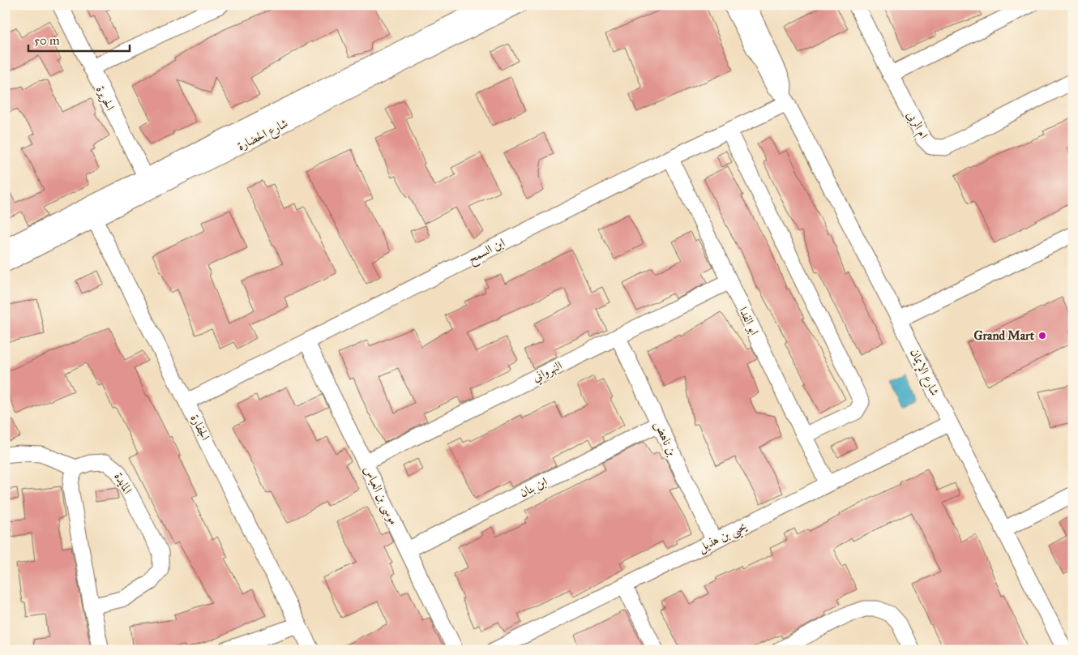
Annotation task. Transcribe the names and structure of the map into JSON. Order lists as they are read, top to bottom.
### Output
{
  "streets": {
    "street": [
      "الحريرة",
      "ام الربى",
      "شارع الحضارة",
      "ابن السمح",
      "ابو الفدا",
      "النهرواني",
      "شارع الإيمان",
      "الجفارة",
      "بن ناهض",
      "المايدة",
      "ابن بنان",
      "موسى بن العباس",
      "يحيى بن هذيل"
    ]
  },
  "crossings": [
    ["الحريرة", "شارع الحضارة"],
    ["شارع الحضارة", "الجفارة"],
    ["ابن السمح", "ابو الفدا"],
    ["ابن السمح", "شارع الإيمان"],
    ["ابن السمح", "الجفارة"],
    ["ابن السمح", "موسى بن العباس"],
    ["ابو الفدا", "النهرواني"],
    ["ابو الفدا", "يحيى بن هذيل"],
    ["النهرواني", "بن ناهض"],
    ["النهرواني", "موسى بن العباس"],
    ["شارع الإيمان", "يحيى بن هذيل"],
    ["بن ناهض", "ابن بنان"],
    ["بن ناهض", "يحيى بن هذيل"],
    ["ابن بنان", "موسى بن العباس"]
  ],
  "places": ["Grand Mart"],
  "scale_bar": "50 m"
}
